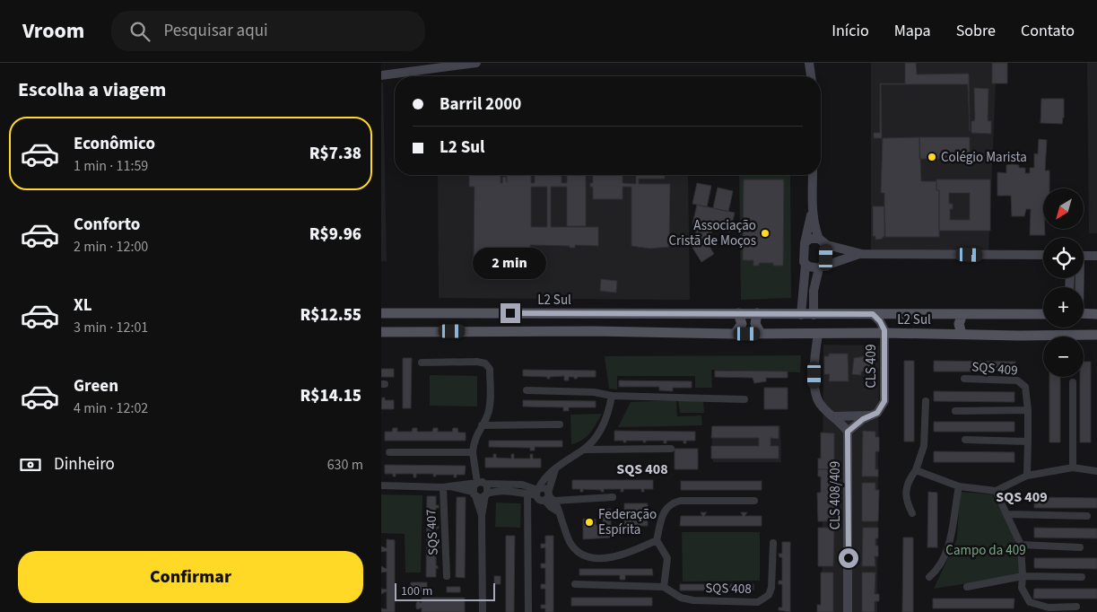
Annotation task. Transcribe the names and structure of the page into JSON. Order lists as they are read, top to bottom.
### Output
{
  "streets": {
    "main road": ["L2 Sul"],
    "street": [
      "CLS 409",
      "SQS 409",
      "CLS 408/409",
      "SQS 407",
      "SQS 408"
    ]
  },
  "crossings": [
    ["L2 Sul", "CLS 409"],
    ["CLS 409", "CLS 408/409"]
  ],
  "districts": ["SQS 408", "SQS 409"],
  "parks": ["Campo da 409"],
  "places": ["Colégio Marista", "Associação Cristã de Moços", "Federação Espírita"],
  "scale_bar": "100 m",
  "north": "bottom left",
  "page": {
    "header": "Vroom",
    "search": "Pesquisar aqui",
    "nav": [
      "Início",
      "Mapa",
      "Sobre",
      "Contato"
    ],
    "heading": "Escolha a viagem",
    "banner": ["Barril 2000", "L2 Sul"],
    "list": [
      {
        "name": "Econômico",
        "note": "1 min · 11:59",
        "value": "R$7.38"
      },
      {
        "name": "Conforto",
        "note": "2 min · 12:00",
        "value": "R$9.96"
      },
      {
        "name": "XL",
        "note": "3 min · 12:01",
        "value": "R$12.55"
      },
      {
        "name": "Green",
        "note": "4 min · 12:02",
        "value": "R$14.15"
      }
    ],
    "map_buttons": ["+", "−"],
    "bubble": "2 min",
    "pay": ["Dinheiro", "630 m"],
    "buttons": "Confirmar",
    "scale": "100 m"
  }
}
